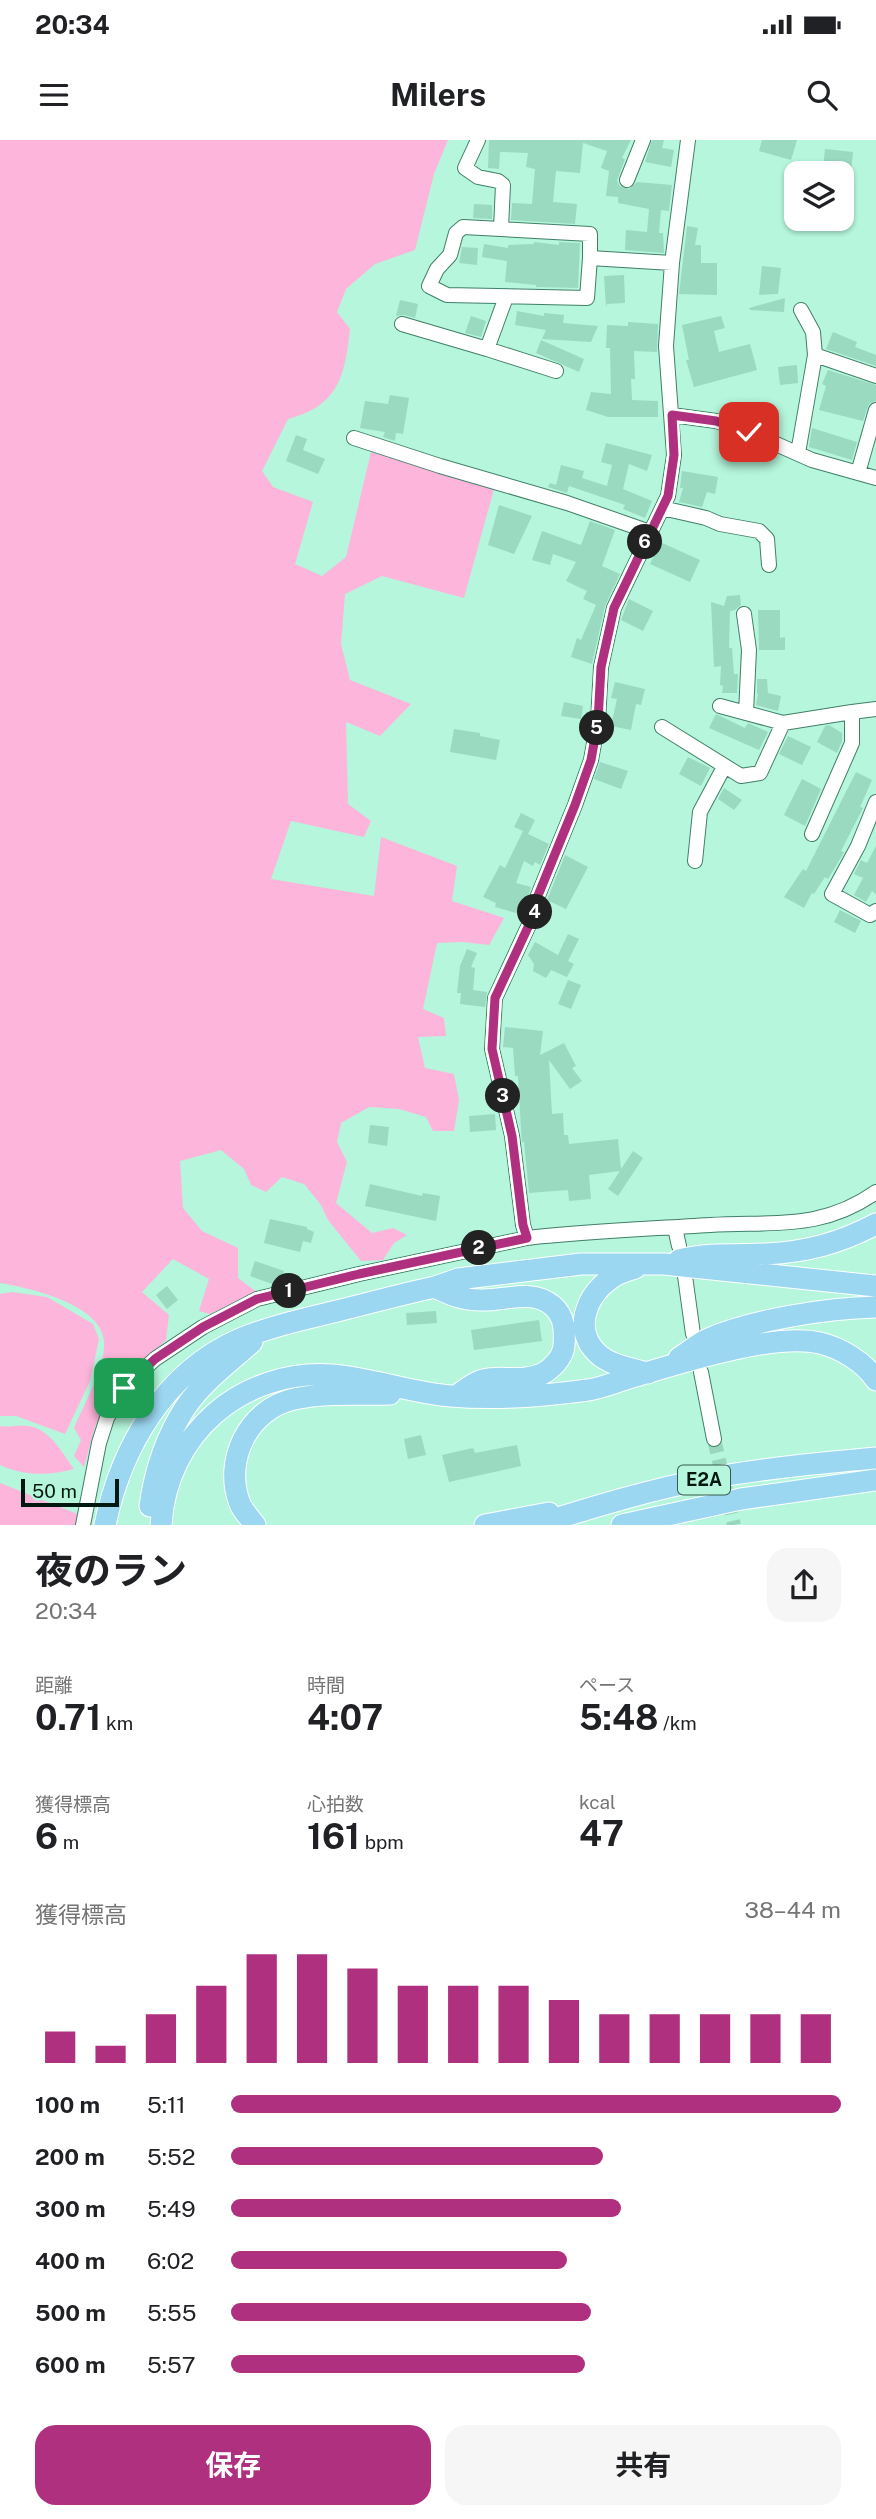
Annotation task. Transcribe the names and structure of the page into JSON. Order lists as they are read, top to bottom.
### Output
{
  "streets": {
    "highway": ["E2A"]
  },
  "scale_bar": "50 m",
  "page": {
    "status": "20:34",
    "header": "Milers",
    "pins": [
      "6",
      "5",
      "4",
      "3",
      "2",
      "1"
    ],
    "scale": "50 m",
    "heading": ["夜のラン", "20:34"],
    "stats": [
      ["距離", "0.71 km"],
      ["時間", "4:07"],
      ["ペース", "5:48 /km"],
      ["獲得標高", "6 m"],
      ["心拍数", "161 bpm"],
      ["kcal", "47"]
    ],
    "chart": ["獲得標高", "38–44 m"],
    "list": [
      {
        "name": "100 m",
        "note": "5:11"
      },
      {
        "name": "200 m",
        "note": "5:52"
      },
      {
        "name": "300 m",
        "note": "5:49"
      },
      {
        "name": "400 m",
        "note": "6:02"
      },
      {
        "name": "500 m",
        "note": "5:55"
      },
      {
        "name": "600 m",
        "note": "5:57"
      }
    ],
    "buttons": ["保存", "共有"]
  }
}
